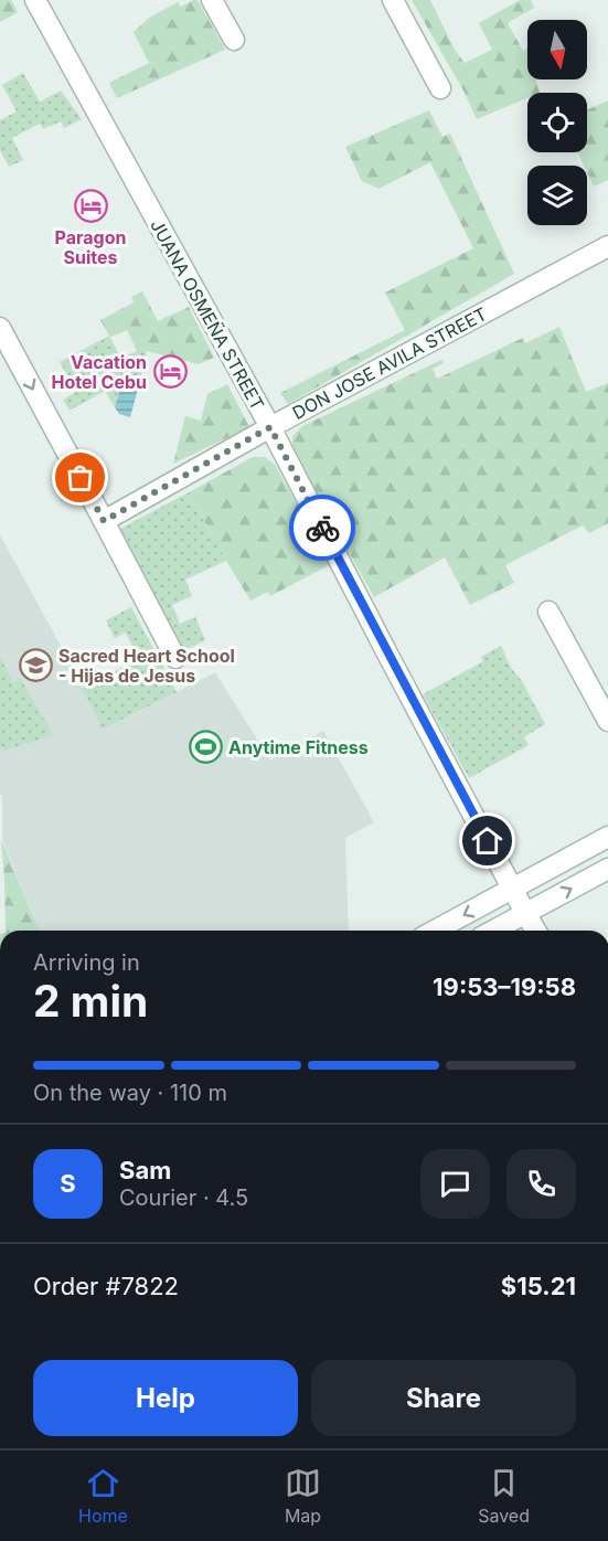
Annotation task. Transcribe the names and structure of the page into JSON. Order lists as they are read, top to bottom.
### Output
{
  "streets": {
    "street": ["JUANA OSMEÑA STREET", "DON JOSE AVILA STREET"]
  },
  "crossings": [
    ["JUANA OSMEÑA STREET", "DON JOSE AVILA STREET"]
  ],
  "places": {
    "hotel": ["Paragon Suites", "Vacation Hotel Cebu"],
    "school or university": ["Sacred Heart School - Hijas de Jesus"],
    "sports": ["Anytime Fitness"]
  },
  "north": "bottom",
  "page": {
    "heading": ["2 min", "Arriving in", "19:53–19:58"],
    "panel": [
      "Sam",
      "Courier · 4.5",
      "Order #7822",
      "$15.21"
    ],
    "bar": "On the way · 110 m",
    "round": "S",
    "buttons": ["Help", "Share"],
    "tabs": ["Home", "Map", "Saved"]
  }
}
